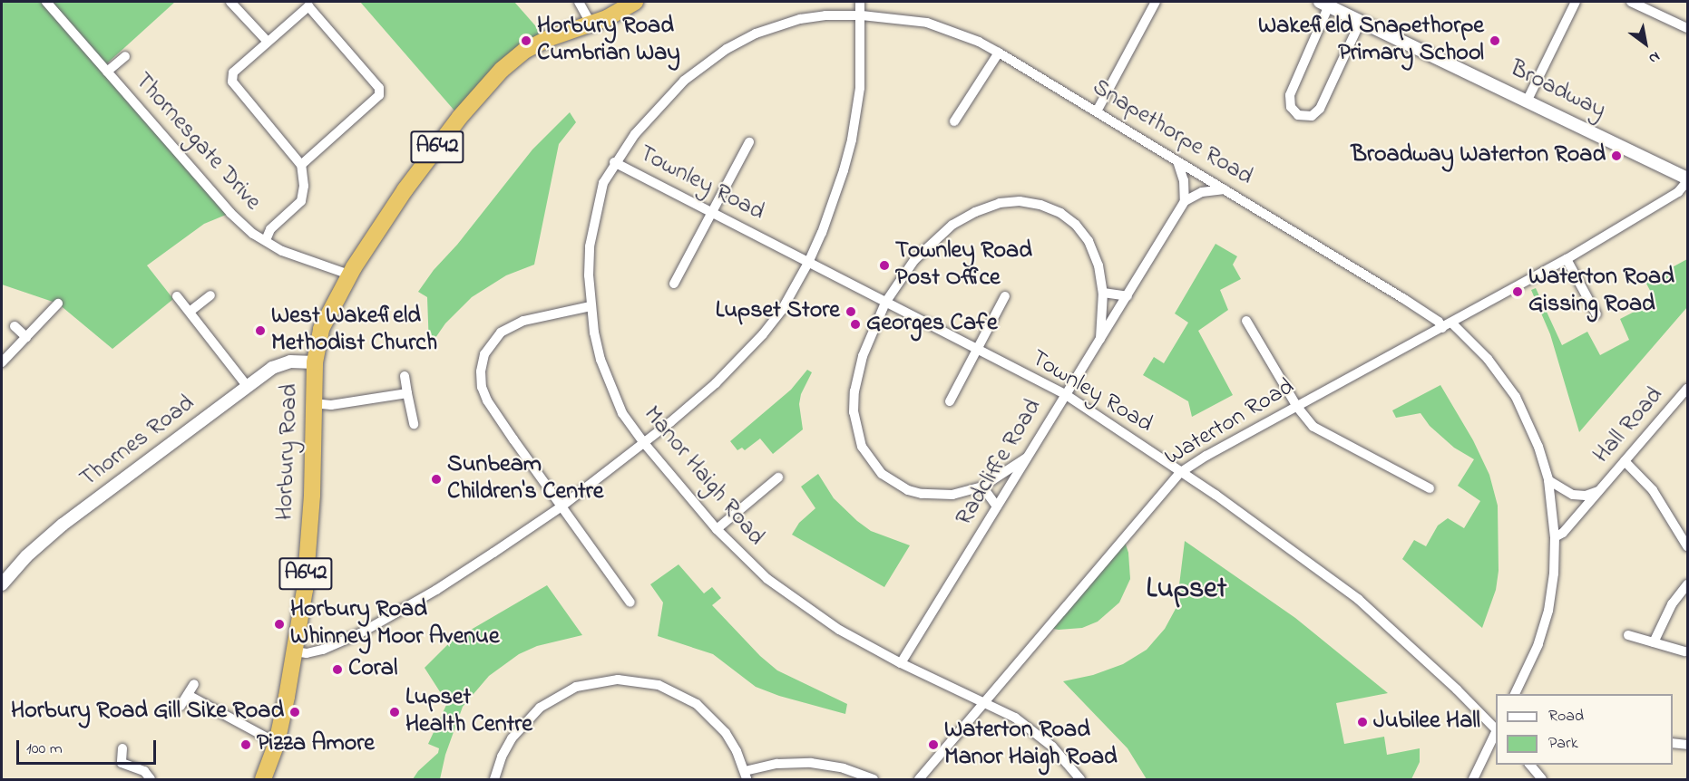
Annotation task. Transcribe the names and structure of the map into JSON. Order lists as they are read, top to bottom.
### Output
{
  "streets": {
    "highway": ["A642", "Horbury Road"],
    "street": [
      "Broadway",
      "Snapethorpe Road",
      "Thornesgate Drive",
      "Townley Road",
      "Waterton Road",
      "Hall Road",
      "Thornes Road",
      "Radcliffe Road",
      "Manor Haigh Road"
    ]
  },
  "crossings": [
    ["Broadway", "Waterton Road"],
    ["Snapethorpe Road", "Waterton Road"],
    ["Snapethorpe Road", "Hall Road"],
    ["Snapethorpe Road", "Manor Haigh Road"],
    ["Thornesgate Drive", "Horbury Road"],
    ["Townley Road", "Waterton Road"],
    ["Townley Road", "Radcliffe Road"],
    ["Townley Road", "Manor Haigh Road"],
    ["Waterton Road", "Manor Haigh Road"],
    ["Thornes Road", "Horbury Road"],
    ["Radcliffe Road", "Manor Haigh Road"]
  ],
  "districts": ["Lupset"],
  "places": [
    "Horbury Road Cumbrian Way",
    "Wakefield Snapethorpe Primary School",
    "Broadway Waterton Road",
    "Townley Road Post Office",
    "Waterton Road Gissing Road",
    "Lupset Store",
    "Georges Cafe",
    "West Wakefield Methodist Church",
    "Sunbeam Children's Centre",
    "Horbury Road Whinney Moor Avenue",
    "Coral",
    "Horbury Road Gill Sike Road",
    "Lupset Health Centre",
    "Jubilee Hall",
    "Pizza Amore",
    "Waterton Road Manor Haigh Road"
  ],
  "legend": ["Road", "Park"],
  "scale_bar": "100 m",
  "north": "bottom right"
}
